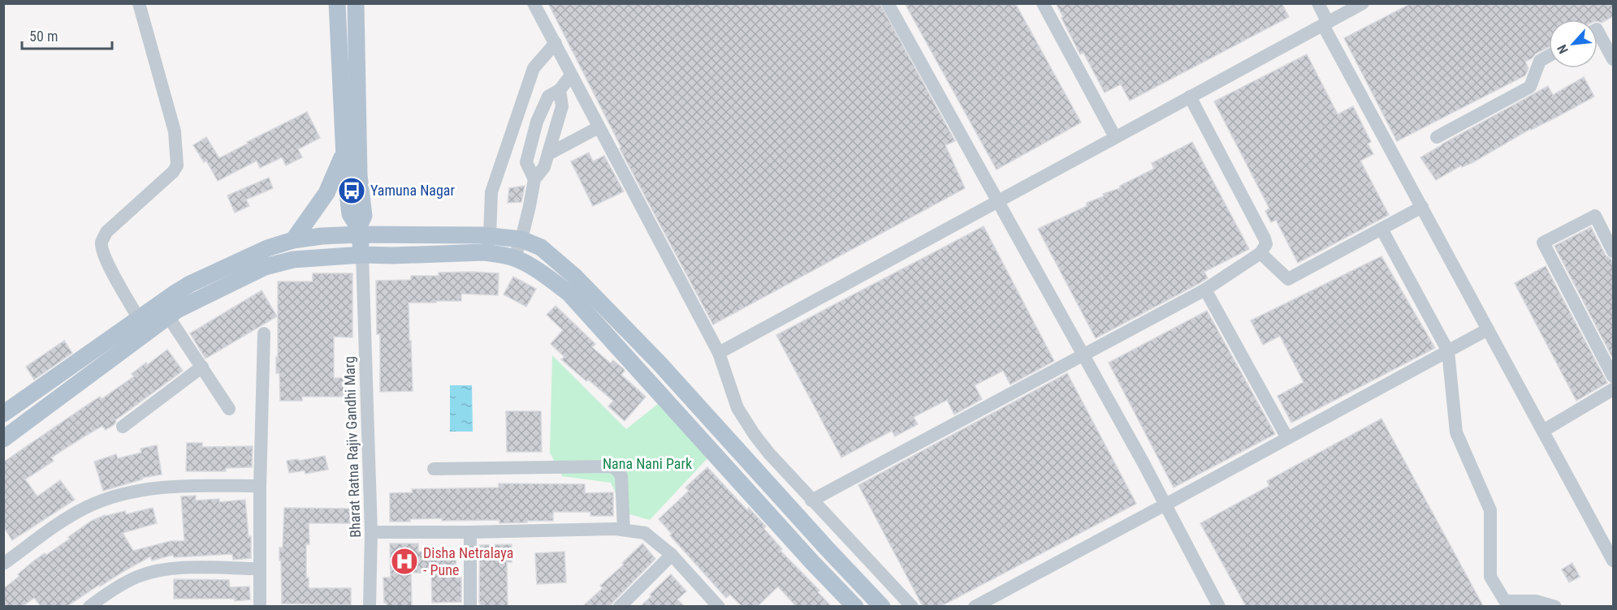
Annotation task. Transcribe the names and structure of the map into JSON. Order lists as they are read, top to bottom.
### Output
{
  "streets": {
    "street": ["Bharat Ratna Rajiv Gandhi Marg"]
  },
  "parks": ["Nana Nani Park"],
  "places": {
    "bus stop": ["Yamuna Nagar"],
    "hospital": ["Disha Netralaya - Pune"]
  },
  "scale_bar": "50 m",
  "north": "bottom left"
}
